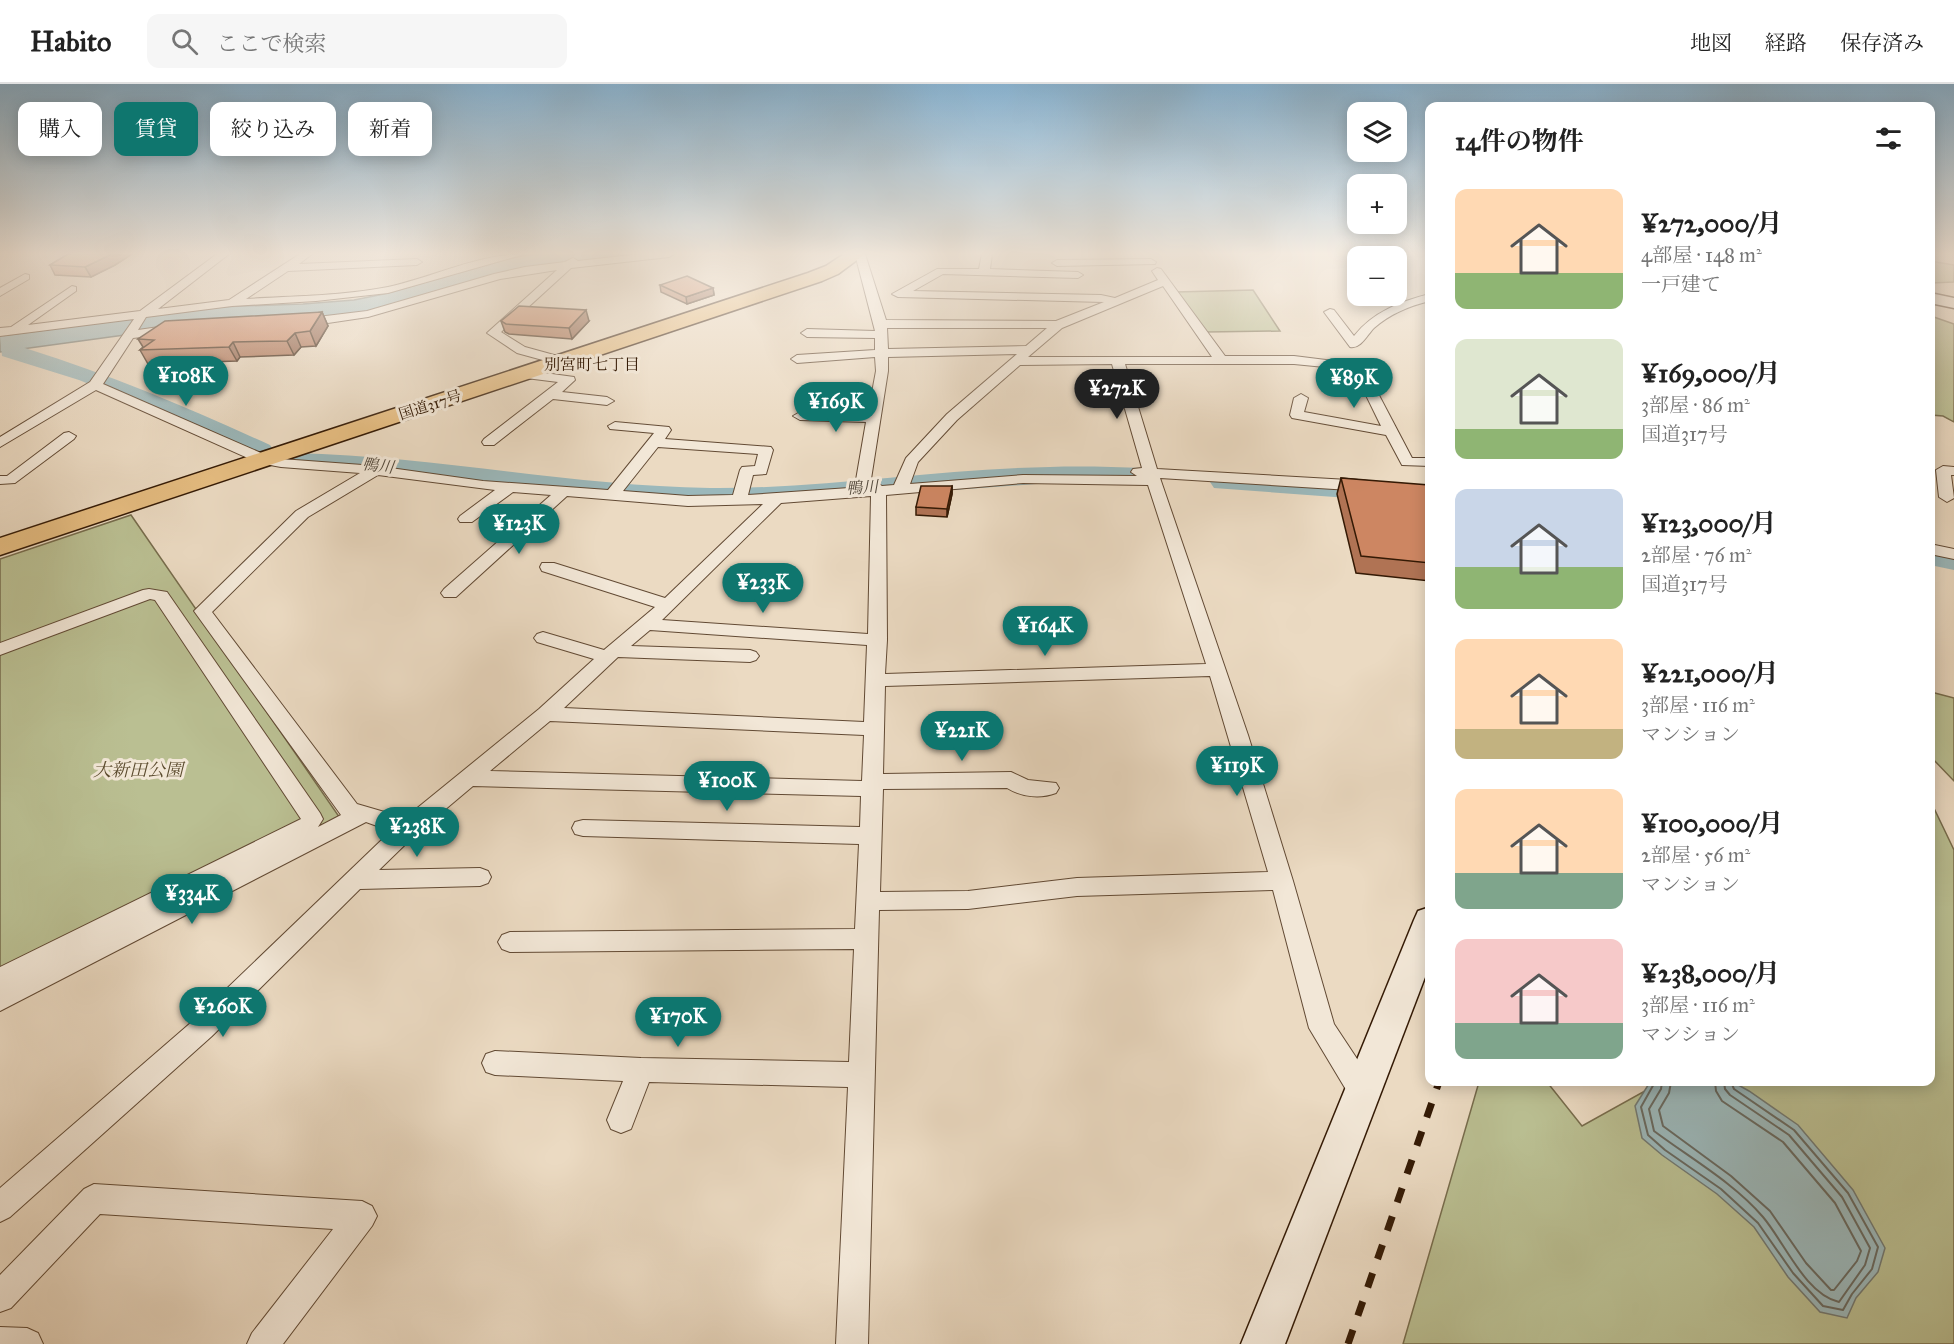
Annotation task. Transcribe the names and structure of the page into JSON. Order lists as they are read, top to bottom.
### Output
{
  "streets": {
    "highway": ["国道317号"]
  },
  "districts": ["別宮町七丁目"],
  "water": ["鴨川"],
  "parks": ["大新田公園"],
  "page": {
    "header": "Habito",
    "search": "ここで検索",
    "nav": ["地図", "経路", "保存済み"],
    "map_buttons": ["+", "−"],
    "chip": [
      "購入",
      "賃貸",
      "絞り込み",
      "新着"
    ],
    "heading": "14件の物件",
    "list": [
      {
        "name": "¥272,000/月",
        "note": "4部屋 · 148 m² · 一戸建て"
      },
      {
        "name": "¥169,000/月",
        "note": "3部屋 · 86 m² · 国道317号"
      },
      {
        "name": "¥123,000/月",
        "note": "2部屋 · 76 m² · 国道317号"
      },
      {
        "name": "¥221,000/月",
        "note": "3部屋 · 116 m² · マンション"
      },
      {
        "name": "¥100,000/月",
        "note": "2部屋 · 56 m² · マンション"
      },
      {
        "name": "¥238,000/月",
        "note": "3部屋 · 116 m² · マンション"
      }
    ],
    "price": [
      "¥108K",
      "¥89K",
      "¥272K",
      "¥169K",
      "¥123K",
      "¥233K",
      "¥164K",
      "¥221K",
      "¥119K",
      "¥100K",
      "¥238K",
      "¥334K",
      "¥260K",
      "¥170K"
    ]
  }
}
